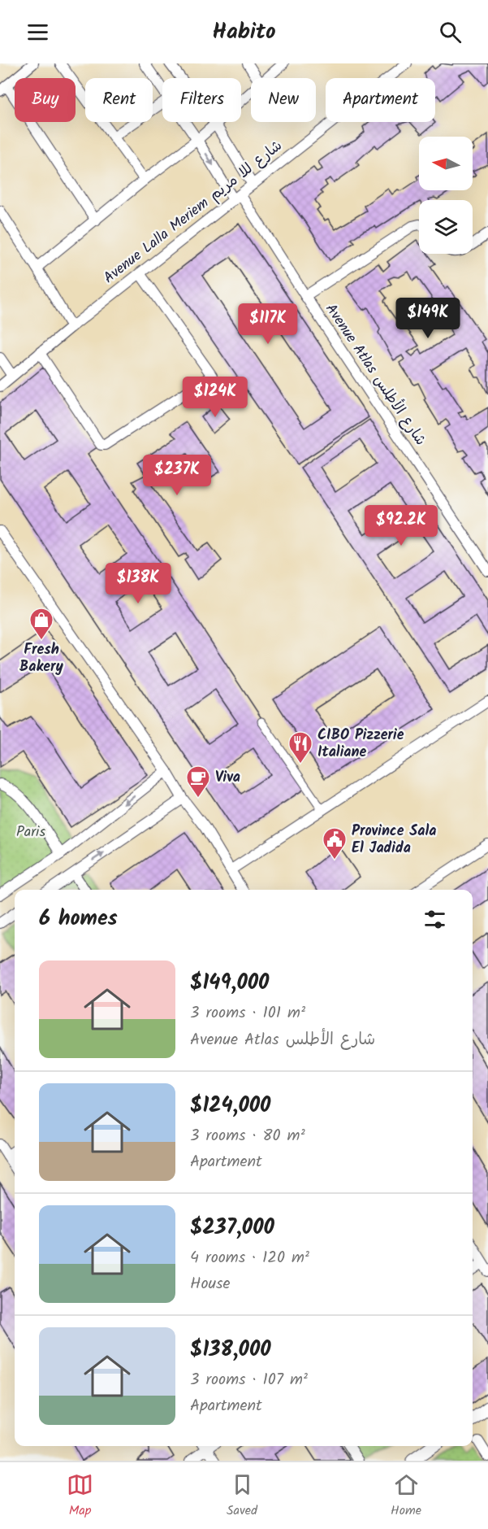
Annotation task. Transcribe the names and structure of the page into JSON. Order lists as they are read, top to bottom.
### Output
{
  "streets": {
    "street": ["Avenue Lalla Meriem شارع للا مريم", "Avenue Atlas شارع الأطلس"]
  },
  "crossings": [
    ["Avenue Lalla Meriem شارع للا مريم", "Avenue Atlas شارع الأطلس"]
  ],
  "parks": ["Paris"],
  "places": {
    "shop": ["Fresh Bakery"],
    "restaurant": ["CIBO Pizzerie Italiane"],
    "cafe": ["Viva"],
    "public building": ["Province Sala El Jadida"]
  },
  "north": "left",
  "page": {
    "header": "Habito",
    "chip": [
      "Buy",
      "Rent",
      "Filters",
      "New",
      "Apartment"
    ],
    "price": [
      "$149K",
      "$117K",
      "$124K",
      "$237K",
      "$92.2K",
      "$138K"
    ],
    "heading": "6 homes",
    "list": [
      {
        "name": "$149,000",
        "note": "3 rooms · 101 m² · Avenue Atlas شارع الأطلس"
      },
      {
        "name": "$124,000",
        "note": "3 rooms · 80 m² · Apartment"
      },
      {
        "name": "$237,000",
        "note": "4 rooms · 120 m² · House"
      },
      {
        "name": "$138,000",
        "note": "3 rooms · 107 m² · Apartment"
      }
    ],
    "tabs": ["Map", "Saved", "Home"]
  }
}
